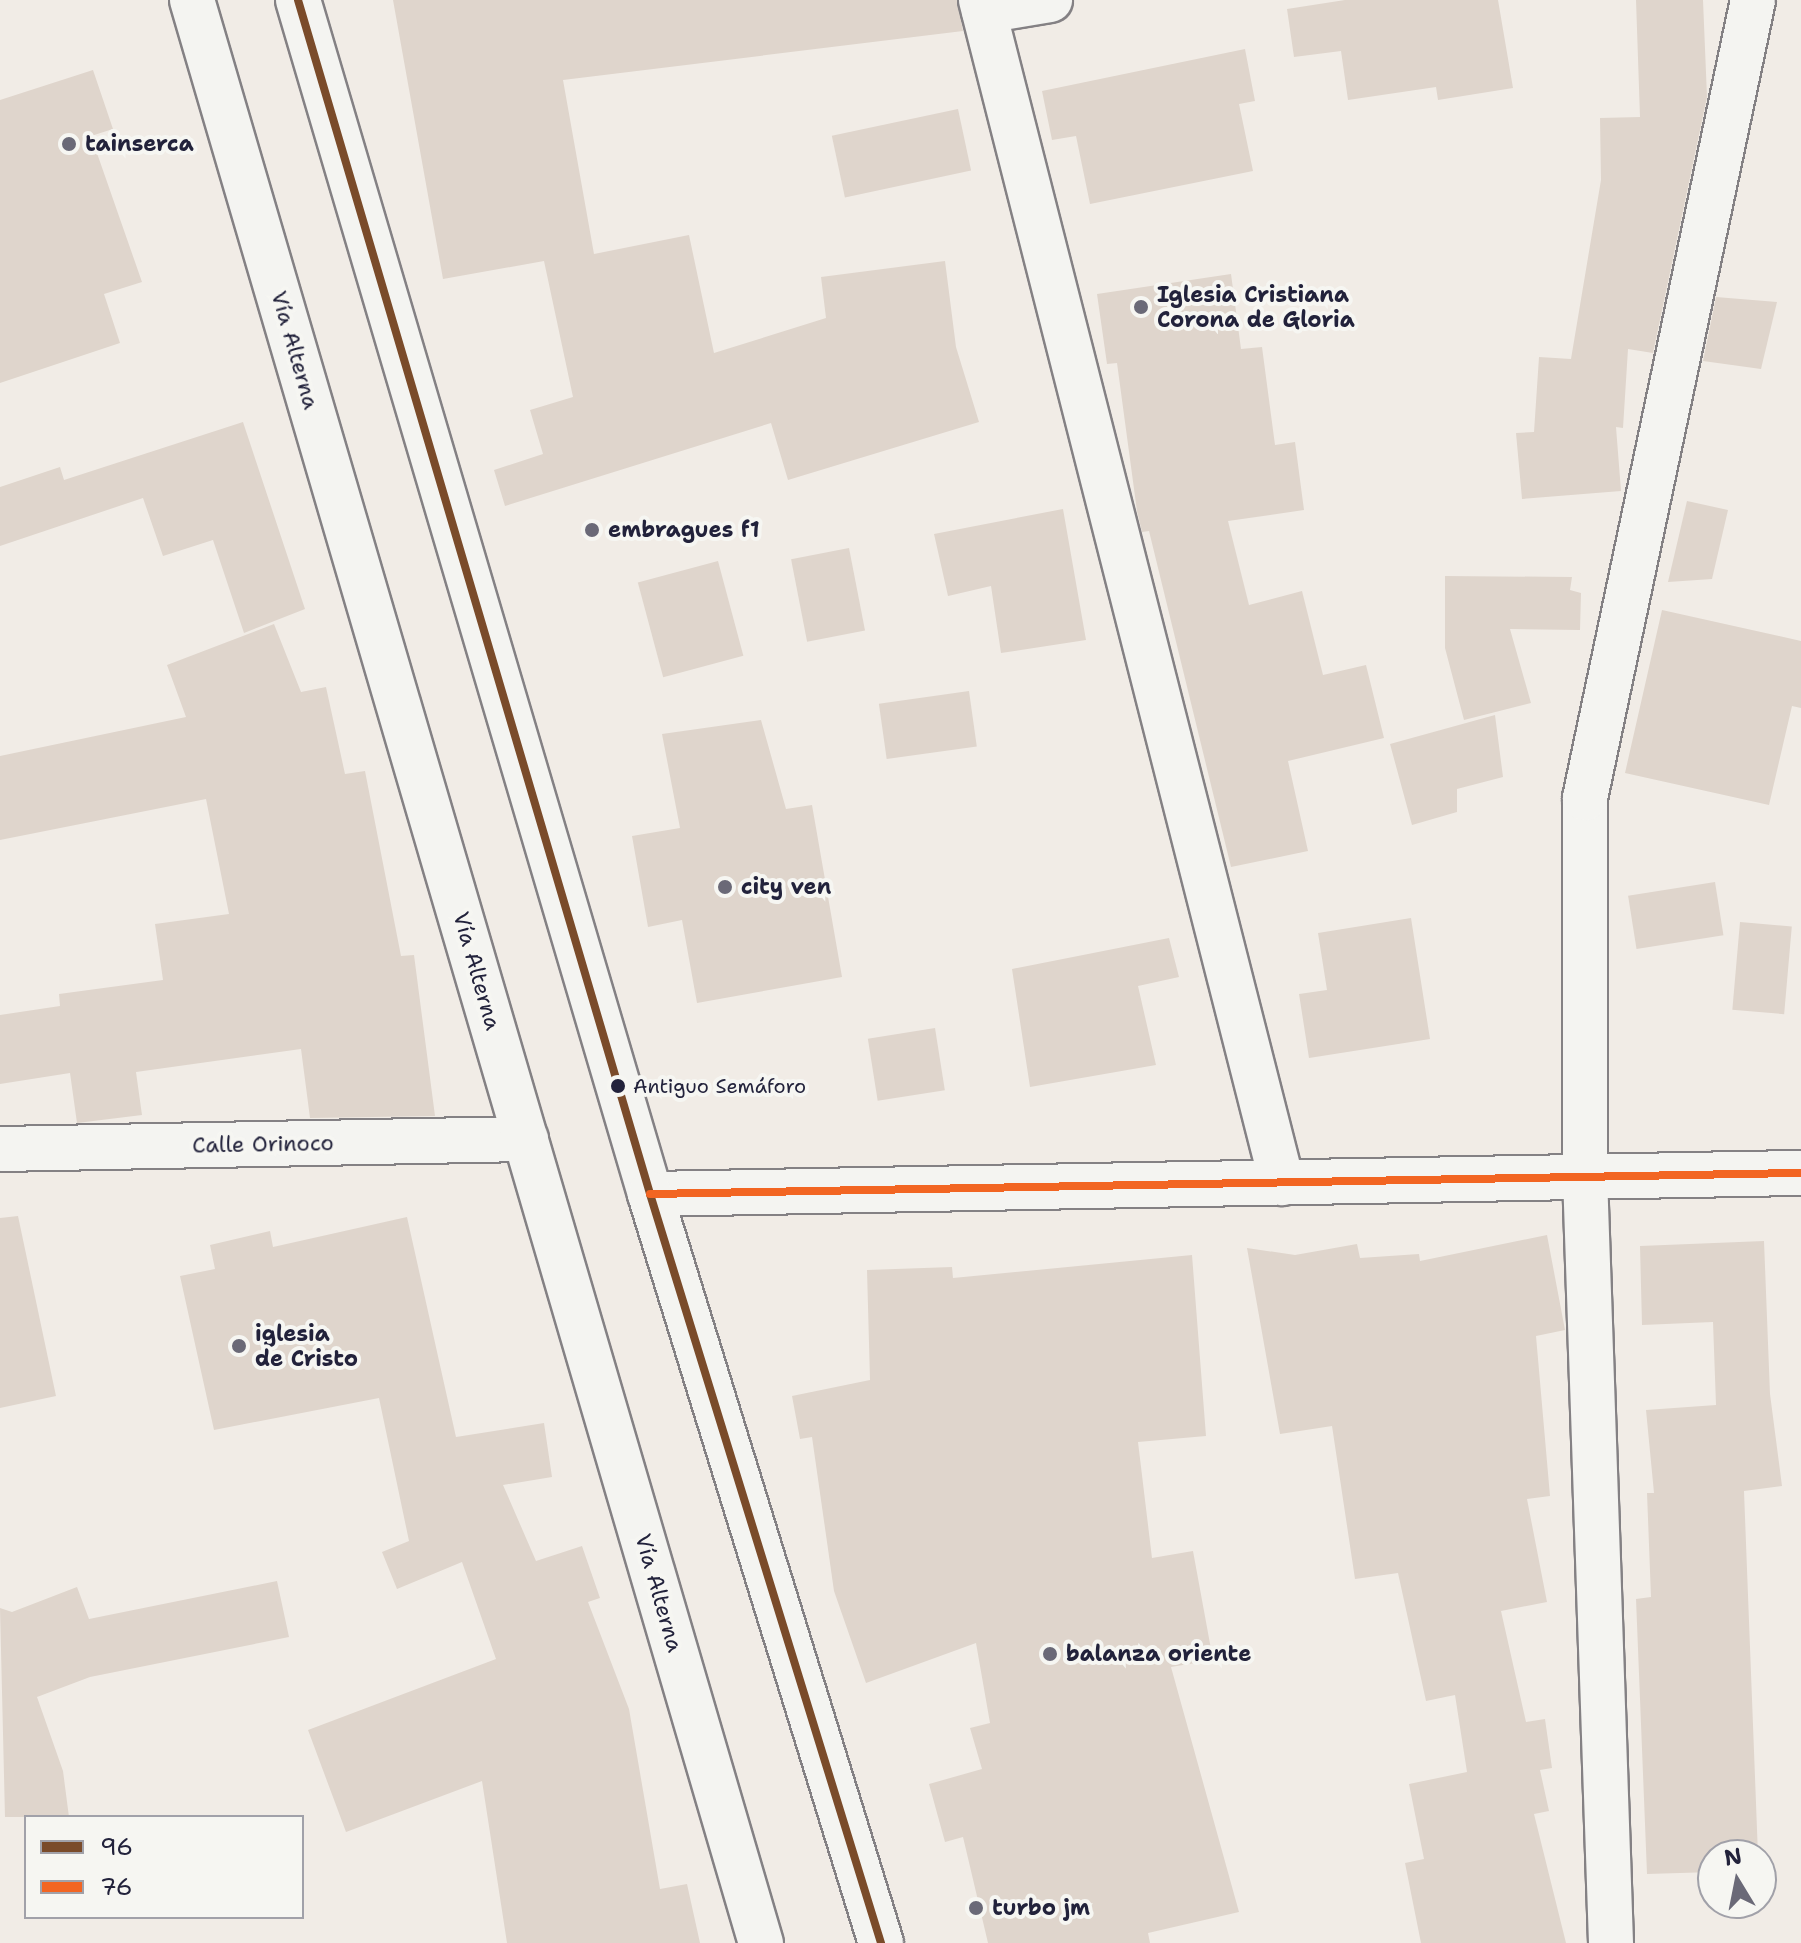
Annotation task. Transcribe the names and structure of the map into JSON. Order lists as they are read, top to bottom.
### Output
{
  "streets": {
    "main road": ["Vía Alterna", "Calle Orinoco"]
  },
  "crossings": [
    ["Vía Alterna", "Calle Orinoco"]
  ],
  "places": [
    "tainserca",
    "Iglesia Cristiana Corona de Gloria",
    "embragues f1",
    "city ven",
    "Antiguo Semáforo",
    "iglesia de Cristo",
    "balanza oriente",
    "turbo jm"
  ],
  "lines": ["transit line 96", "transit line 76"],
  "legend": ["96", "76"],
  "north": "top"
}
